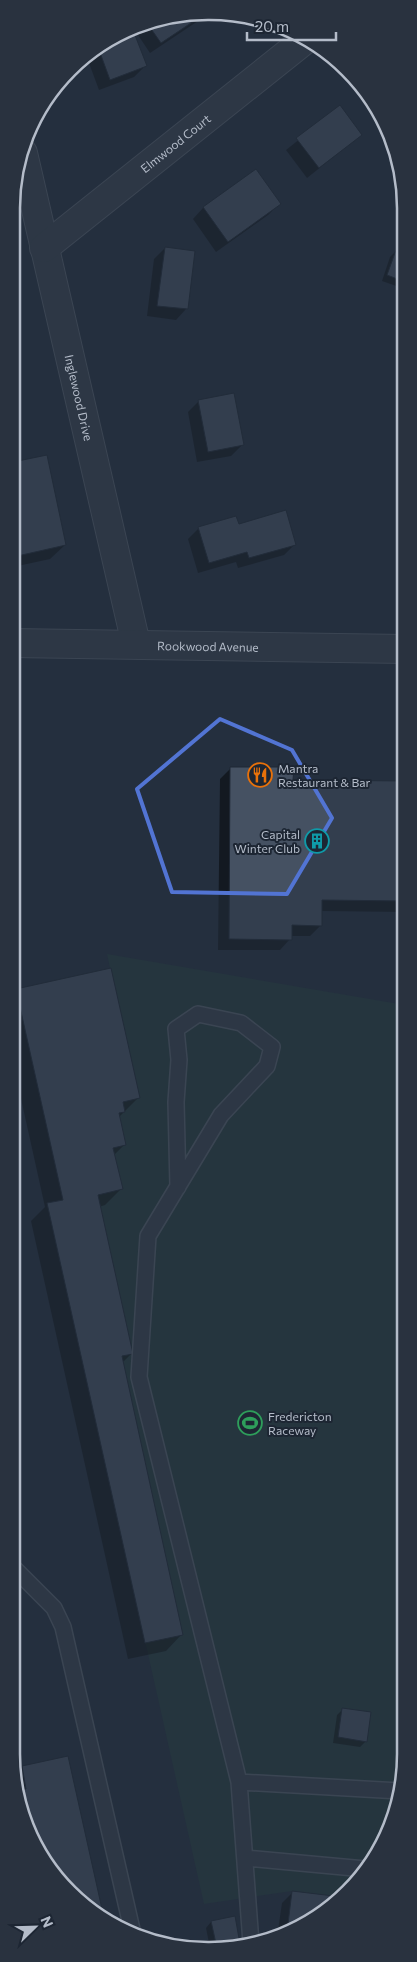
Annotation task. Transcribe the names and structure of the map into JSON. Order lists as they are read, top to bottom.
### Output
{
  "streets": {
    "street": ["Elmwood Court", "Inglewood Drive", "Rookwood Avenue"]
  },
  "crossings": [
    ["Elmwood Court", "Inglewood Drive"],
    ["Inglewood Drive", "Rookwood Avenue"]
  ],
  "places": {
    "restaurant": ["Mantra Restaurant & Bar"],
    "building": ["Capital Winter Club"],
    "sports": ["Fredericton Raceway"]
  },
  "scale_bar": "20 m",
  "north": "top right"
}
